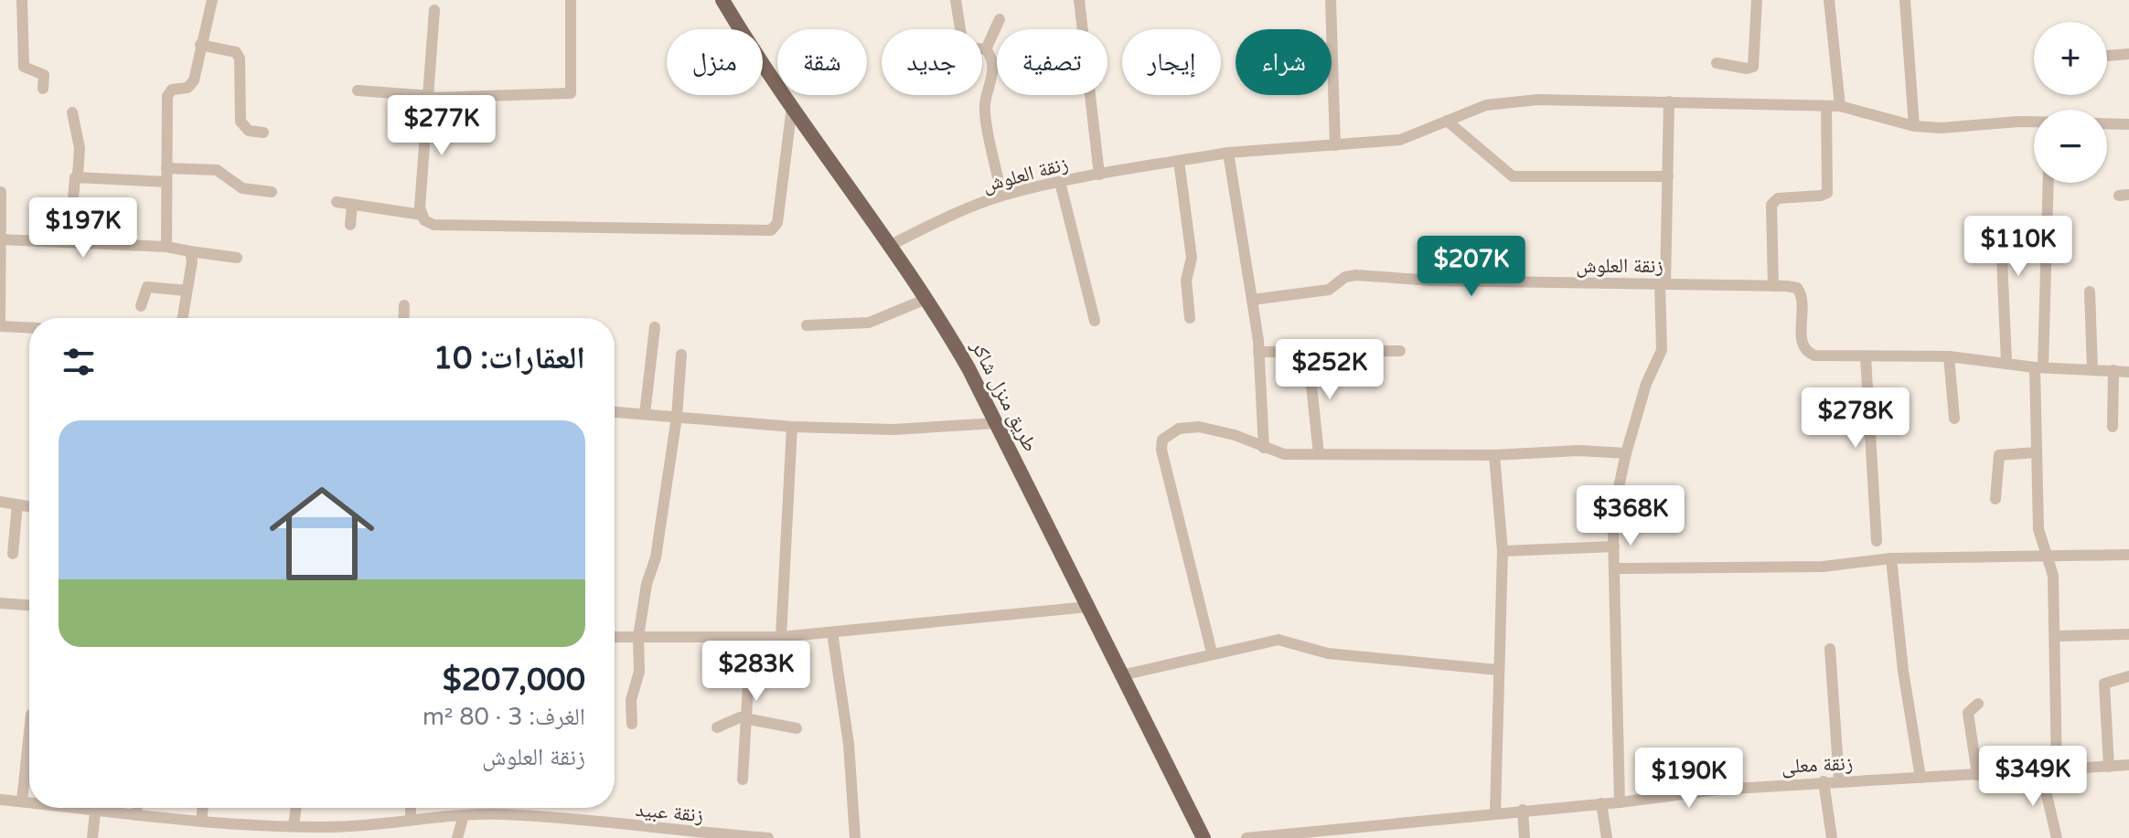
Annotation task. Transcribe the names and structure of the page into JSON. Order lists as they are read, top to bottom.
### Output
{
  "streets": {
    "main road": ["طريق منزل شاكر"],
    "street": ["زنقة العلوش", "زنقة معلى", "زنقة عبيد"]
  },
  "crossings": [
    ["زنقة العلوش", "طريق منزل شاكر"]
  ],
  "page": {
    "map_buttons": ["+", "−"],
    "chip": [
      "شراء",
      "إيجار",
      "تصفية",
      "جديد",
      "شقة",
      "منزل"
    ],
    "price": [
      "$277K",
      "$197K",
      "$110K",
      "$207K",
      "$252K",
      "$278K",
      "$368K",
      "$283K",
      "$349K",
      "$190K"
    ],
    "heading": "العقارات: 10",
    "list": [
      {
        "name": "$207,000",
        "note": "الغرف: 3 · 80 m² · زنقة العلوش"
      }
    ]
  }
}
